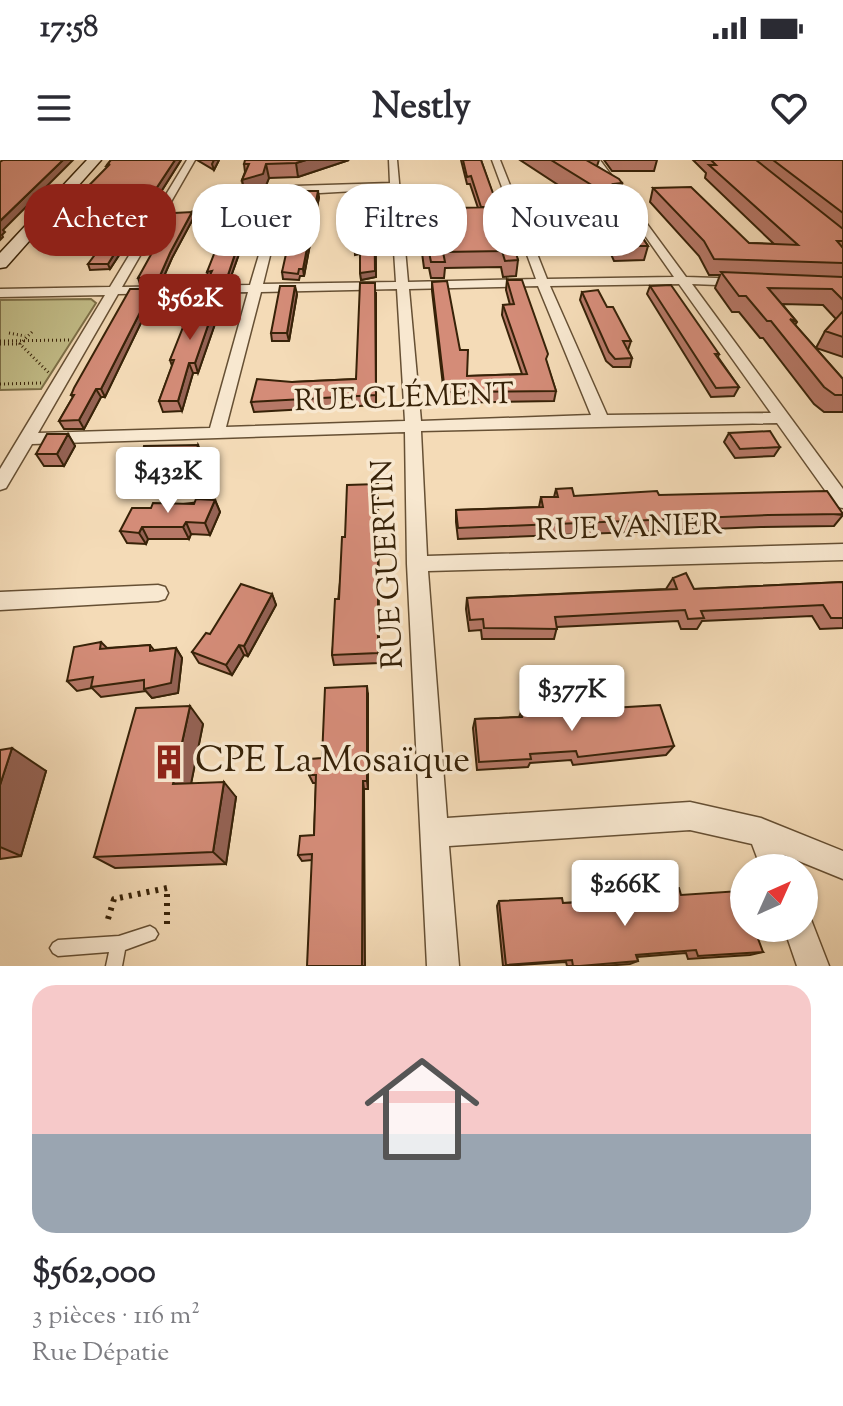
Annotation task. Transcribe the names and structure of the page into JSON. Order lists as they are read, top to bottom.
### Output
{
  "streets": {
    "street": ["RUE CLÉMENT", "RUE VANIER", "RUE GUERTIN"]
  },
  "crossings": [
    ["RUE CLÉMENT", "RUE GUERTIN"],
    ["RUE VANIER", "RUE GUERTIN"]
  ],
  "places": {
    "building": ["CPE La Mosaïque"]
  },
  "north": "top right",
  "page": {
    "status": "17:58",
    "header": "Nestly",
    "chip": [
      "Acheter",
      "Louer",
      "Filtres",
      "Nouveau"
    ],
    "price": [
      "$562K",
      "$432K",
      "$377K",
      "$266K"
    ],
    "list": [
      {
        "name": "$562,000",
        "note": "3 pièces · 116 m² · Rue Dépatie"
      }
    ]
  }
}
